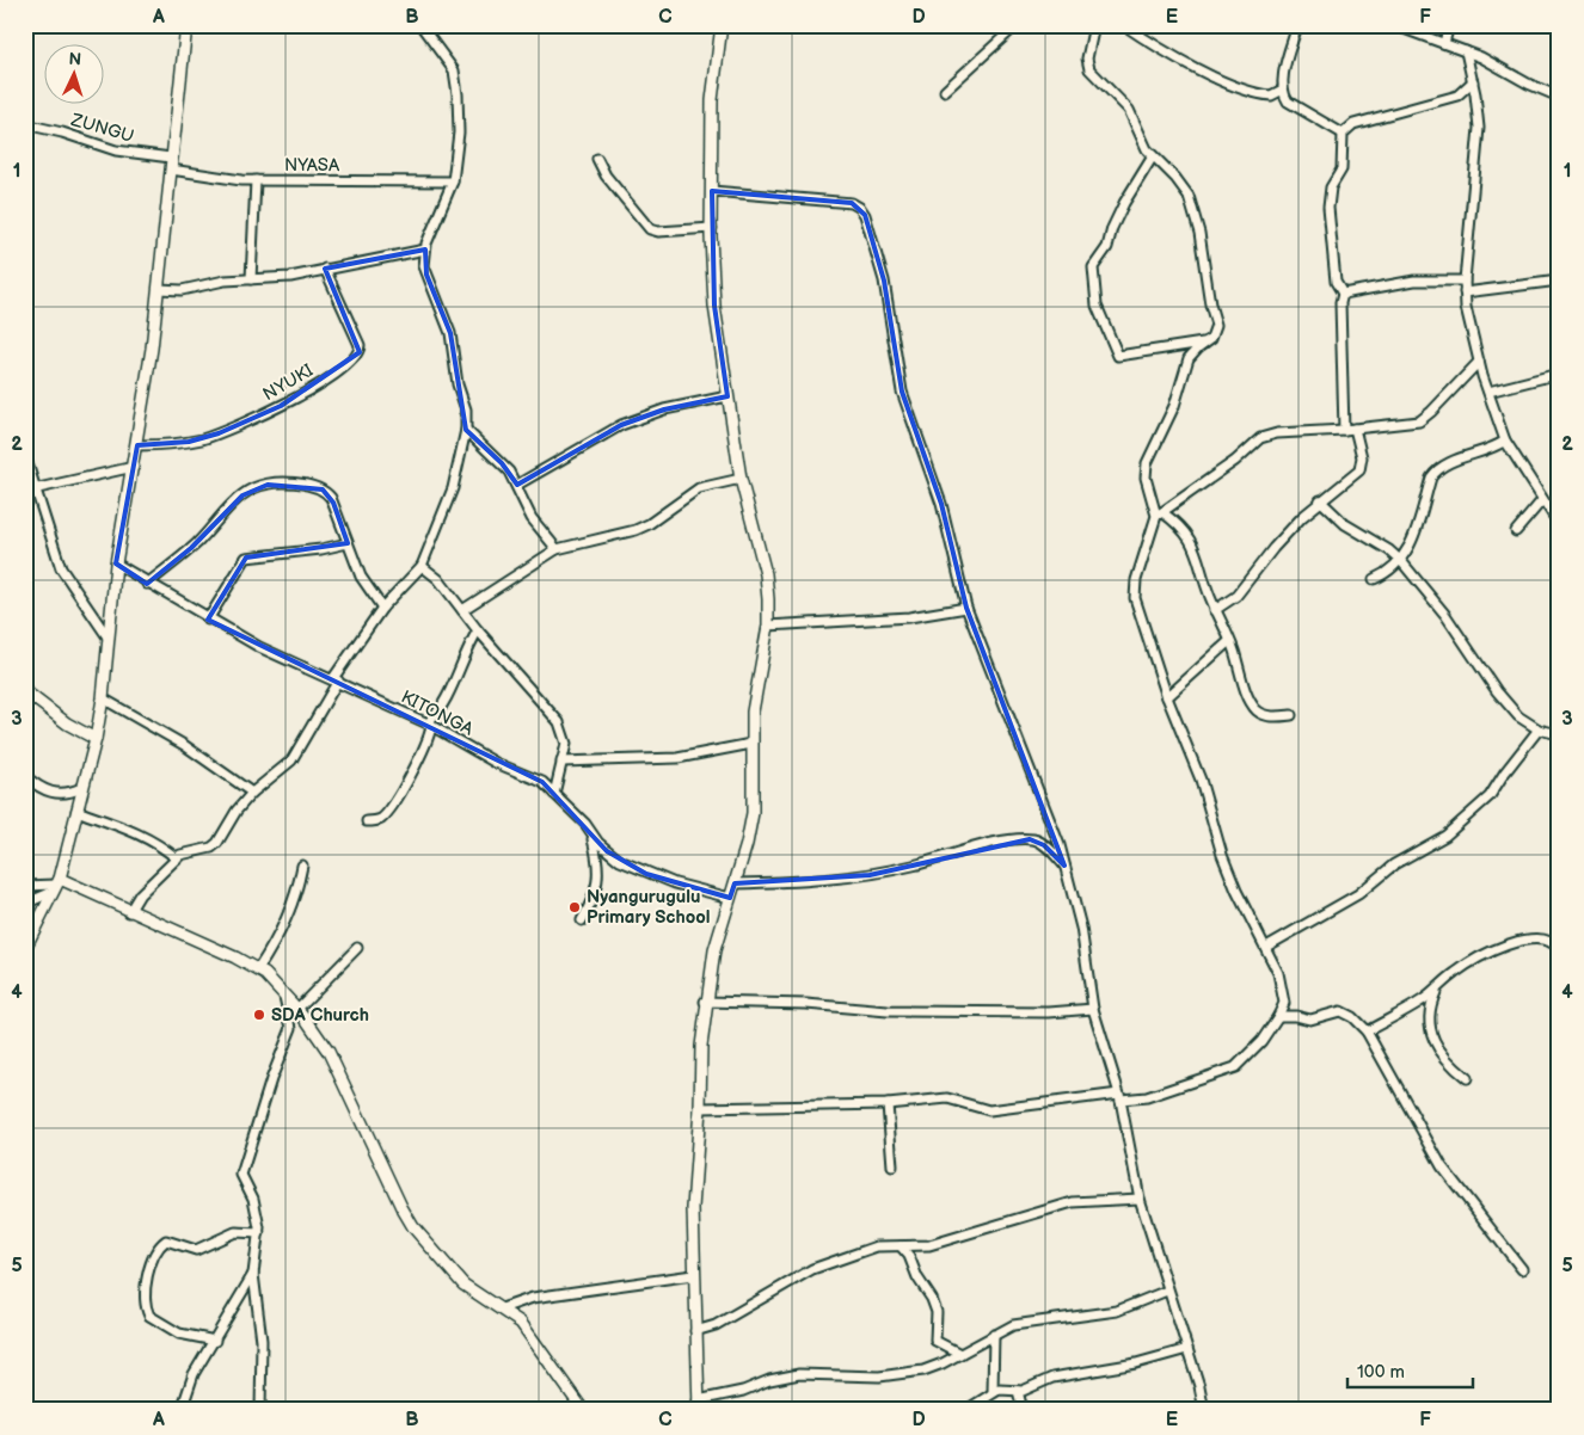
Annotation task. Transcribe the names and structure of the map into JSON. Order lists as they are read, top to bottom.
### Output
{
  "streets": {
    "street": [
      "ZUNGU",
      "NYASA",
      "NYUKI",
      "KITONGA"
    ]
  },
  "crossings": [
    ["ZUNGU", "NYASA"]
  ],
  "places": ["Nyangurugulu Primary School", "SDA Church"],
  "scale_bar": "100 m",
  "north": "top",
  "grid": {
    "columns": [
      "A",
      "B",
      "C",
      "D",
      "E",
      "F"
    ],
    "rows": [
      "1",
      "2",
      "3",
      "4",
      "5"
    ]
  }
}
